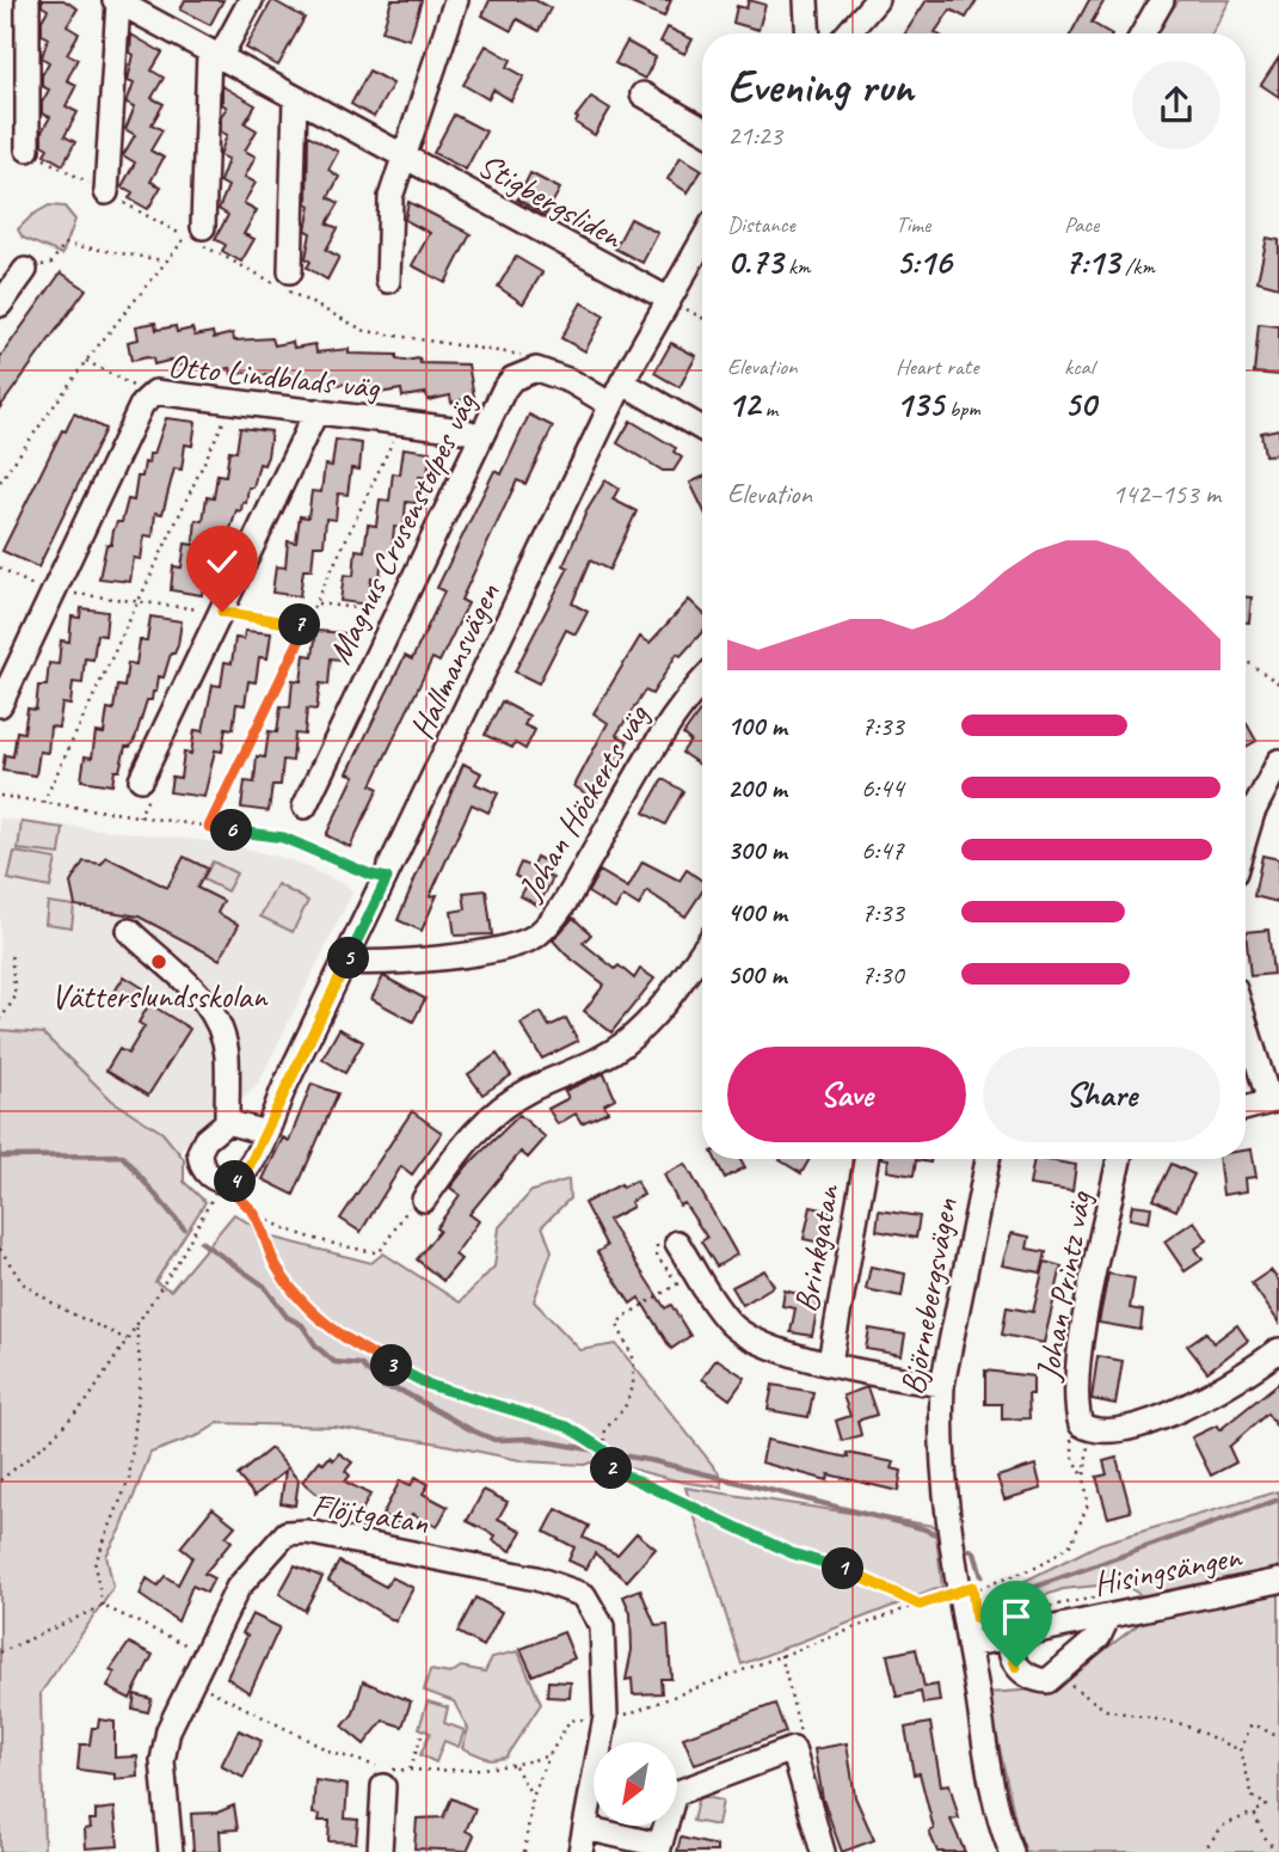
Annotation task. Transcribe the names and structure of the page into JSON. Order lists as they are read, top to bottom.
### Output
{
  "streets": {
    "street": [
      "Stigbergsliden",
      "Otto Lindblads väg",
      "Magnus Crusenstolpes väg",
      "Hallmansvägen",
      "Johan Höckerts väg",
      "Brinkgatan",
      "Johan Printz väg",
      "Björnebergsvägen",
      "Flöjtgatan",
      "Hisingsängen"
    ]
  },
  "crossings": [
    ["Stigbergsliden", "Hallmansvägen"],
    ["Otto Lindblads väg", "Magnus Crusenstolpes väg"],
    ["Hallmansvägen", "Johan Höckerts väg"],
    ["Björnebergsvägen", "Hisingsängen"]
  ],
  "places": ["Vätterslundsskolan"],
  "north": "bottom left",
  "page": {
    "heading": ["Evening run", "21:23"],
    "stats": [
      ["Distance", "0.73 km"],
      ["Time", "5:16"],
      ["Pace", "7:13 /km"],
      ["Elevation", "12 m"],
      ["Heart rate", "135 bpm"],
      ["kcal", "50"]
    ],
    "chart": ["Elevation", "142–153 m"],
    "pins": [
      "7",
      "6",
      "5",
      "4",
      "3",
      "2",
      "1"
    ],
    "list": [
      {
        "name": "100 m",
        "note": "7:33"
      },
      {
        "name": "200 m",
        "note": "6:44"
      },
      {
        "name": "300 m",
        "note": "6:47"
      },
      {
        "name": "400 m",
        "note": "7:33"
      },
      {
        "name": "500 m",
        "note": "7:30"
      }
    ],
    "buttons": ["Save", "Share"]
  }
}
